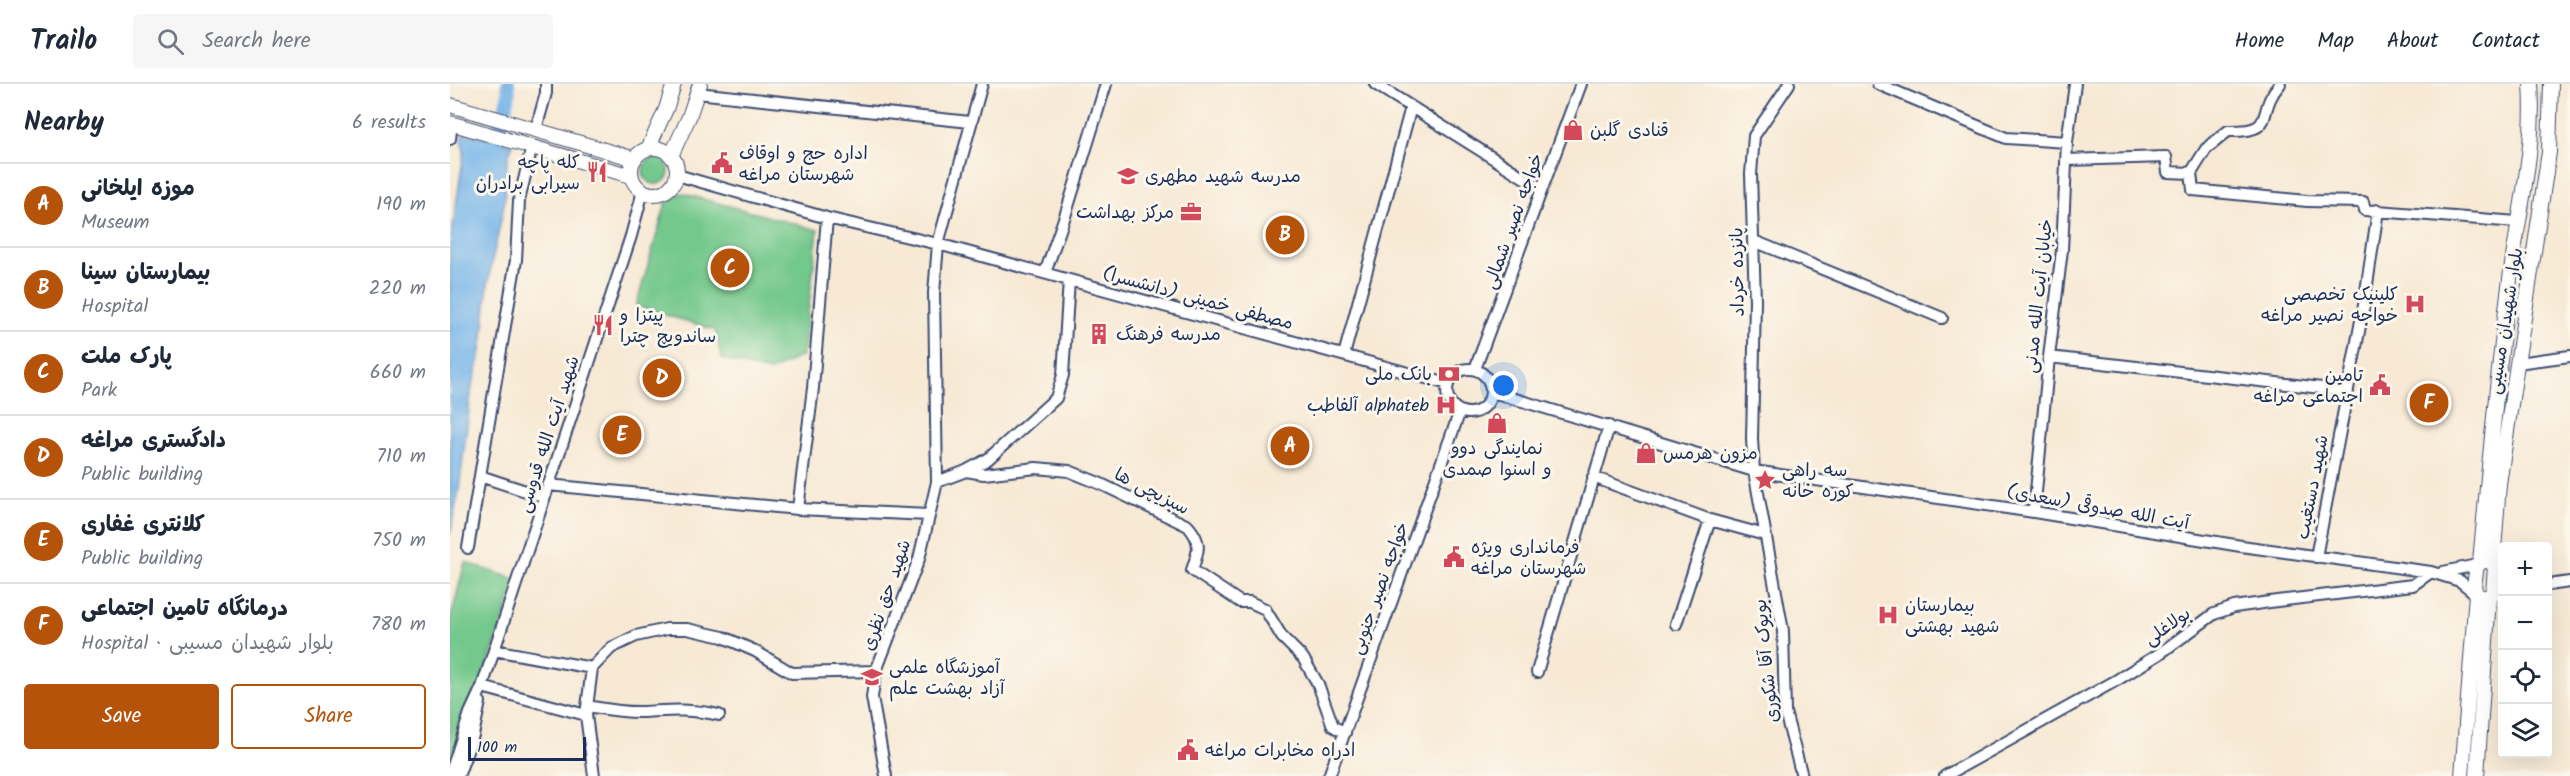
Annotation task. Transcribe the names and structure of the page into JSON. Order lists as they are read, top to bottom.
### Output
{
  "streets": {
    "main road": ["بلوار شهیدان مسیبی"],
    "street": [
      "خواجه نصیر شمالی",
      "پانزده خرداد",
      "خیابان آیت الله مدنی",
      "مصطفی خمینی (دانشسرا)",
      "شهید آیت الله قدوسی",
      "شهید دستغیب",
      "سبزیچی ها",
      "آیت الله صدوقی (سعدی)",
      "خواجه نصیر جنوبی",
      "شهید حق نظری",
      "بولاغلی",
      "بویوک آقا شکوری"
    ]
  },
  "crossings": [
    ["خواجه نصیر شمالی", "مصطفی خمینی (دانشسرا)"],
    ["خواجه نصیر شمالی", "آیت الله صدوقی (سعدی)"],
    ["خواجه نصیر شمالی", "خواجه نصیر جنوبی"],
    ["پانزده خرداد", "آیت الله صدوقی (سعدی)"],
    ["پانزده خرداد", "بویوک آقا شکوری"],
    ["خیابان آیت الله مدنی", "آیت الله صدوقی (سعدی)"],
    ["مصطفی خمینی (دانشسرا)", "شهید آیت الله قدوسی"],
    ["مصطفی خمینی (دانشسرا)", "آیت الله صدوقی (سعدی)"],
    ["مصطفی خمینی (دانشسرا)", "خواجه نصیر جنوبی"],
    ["مصطفی خمینی (دانشسرا)", "شهید حق نظری"],
    ["شهید دستغیب", "آیت الله صدوقی (سعدی)"],
    ["سبزیچی ها", "خواجه نصیر جنوبی"],
    ["آیت الله صدوقی (سعدی)", "خواجه نصیر جنوبی"],
    ["آیت الله صدوقی (سعدی)", "بولاغلی"],
    ["آیت الله صدوقی (سعدی)", "بویوک آقا شکوری"]
  ],
  "places": {
    "shop": ["قنادی گلبن", "نمایندگی دوو و اسنوا صمدی", "مزون هرمس"],
    "public building": [
      "اداره حج و اوقاف شهرستان مراغه",
      "تامین اجتماعی مراغه",
      "فرمانداری ویژه شهرستان مراغه",
      "ادراه مخابرات مراغه"
    ],
    "restaurant": ["کله پاچه سیرابی برادران", "پیتزا و ساندویچ چترا"],
    "school or university": ["مدرسه شهید مطهری", "آموزشگاه علمی آزاد بهشت علم"],
    "office": ["مرکز بهداشت"],
    "hospital": ["کلینیک تخصصی خواجه نصیر مراغه", "آلفاطب alphateb", "بیمارستان شهید بهشتی"],
    "building": ["مدرسه فرهنگ"],
    "bank": ["بانک ملی"],
    "place": ["سه راهی کوره خانه"]
  },
  "scale_bar": "100 m",
  "page": {
    "header": "Trailo",
    "search": "Search here",
    "nav": [
      "Home",
      "Map",
      "About",
      "Contact"
    ],
    "heading": ["Nearby", "6 results"],
    "list": [
      {
        "mark": "A",
        "name": "موزه ایلخانی",
        "note": "Museum",
        "value": "190 m"
      },
      {
        "mark": "B",
        "name": "بیمارستان سینا",
        "note": "Hospital",
        "value": "220 m"
      },
      {
        "mark": "C",
        "name": "پارک ملت",
        "note": "Park",
        "value": "660 m"
      },
      {
        "mark": "D",
        "name": "دادگستری مراغه",
        "note": "Public building",
        "value": "710 m"
      },
      {
        "mark": "E",
        "name": "کلانتری غفاری",
        "note": "Public building",
        "value": "750 m"
      },
      {
        "mark": "F",
        "name": "درمانگاه تامین اجتماعی",
        "note": "Hospital · بلوار شهیدان مسیبی",
        "value": "780 m"
      }
    ],
    "pins": [
      "B",
      "C",
      "D",
      "F",
      "E",
      "A"
    ],
    "map_buttons": ["+", "−"],
    "buttons": ["Save", "Share"],
    "scale": "100 m"
  }
}
